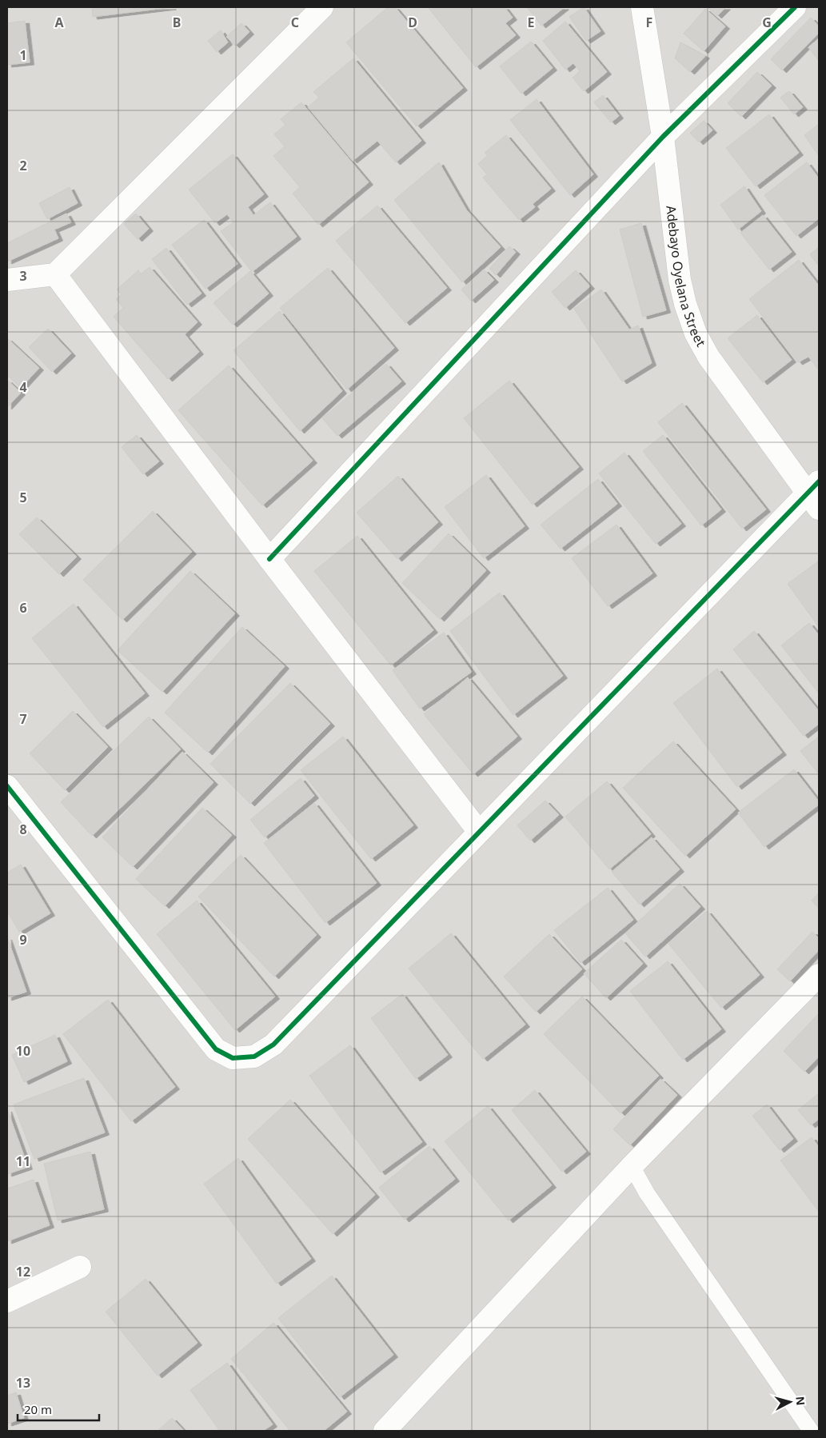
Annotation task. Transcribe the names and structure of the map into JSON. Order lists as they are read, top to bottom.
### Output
{
  "streets": {
    "street": ["Adebayo Oyelana Street"]
  },
  "scale_bar": "20 m",
  "north": "right",
  "grid": {
    "columns": [
      "A",
      "B",
      "C",
      "D",
      "E",
      "F",
      "G"
    ],
    "rows": [
      "1",
      "2",
      "3",
      "4",
      "5",
      "6",
      "7",
      "8",
      "9",
      "10",
      "11",
      "12",
      "13"
    ]
  }
}
